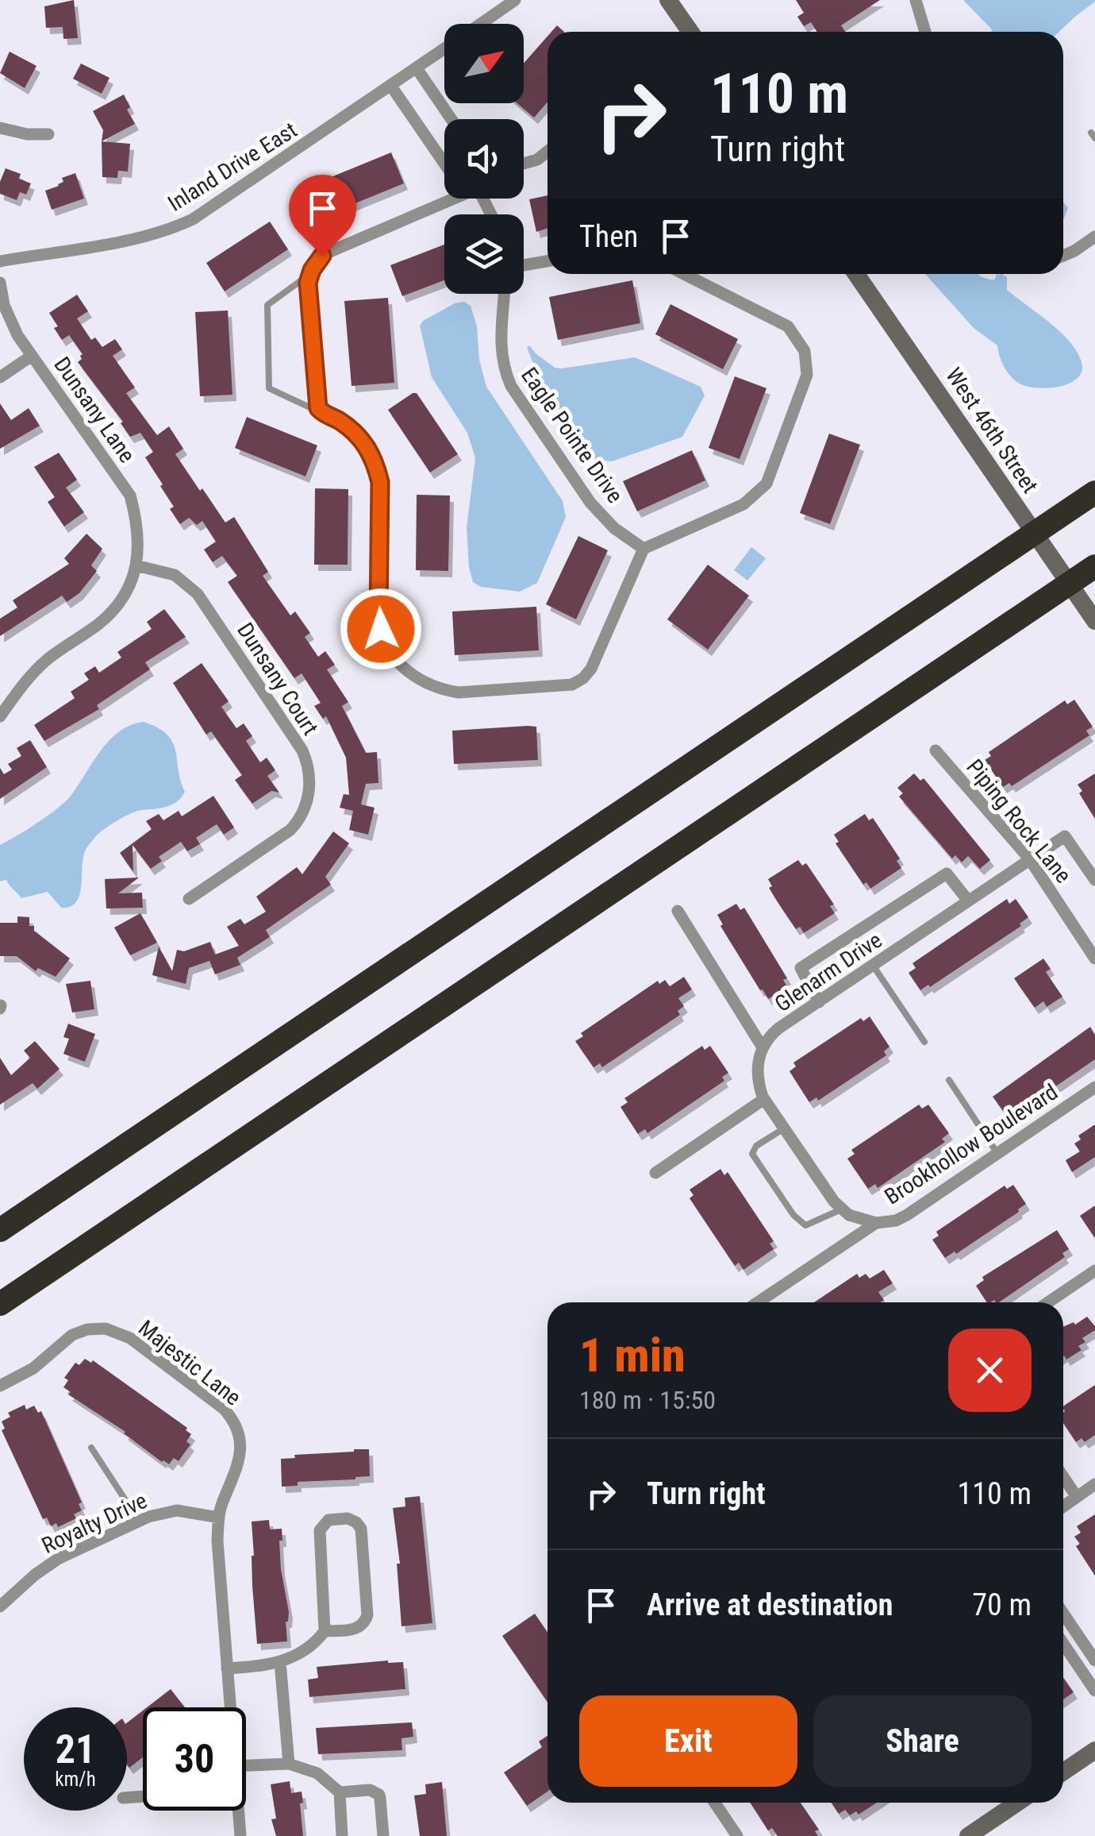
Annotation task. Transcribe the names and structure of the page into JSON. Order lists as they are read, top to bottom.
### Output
{
  "streets": {
    "street": [
      "Inland Drive East",
      "Dunsany Lane",
      "West 46th Street",
      "Eagle Pointe Drive",
      "Dunsany Court",
      "Piping Rock Lane",
      "Glenarm Drive",
      "Brookhollow Boulevard",
      "Majestic Lane",
      "Royalty Drive"
    ]
  },
  "crossings": [
    ["Dunsany Lane", "Dunsany Court"],
    ["Piping Rock Lane", "Glenarm Drive"],
    ["Majestic Lane", "Royalty Drive"]
  ],
  "north": "top right",
  "page": {
    "turn": ["110 m", "Turn right"],
    "then": "Then",
    "heading": ["1 min", "180 m · 15:50"],
    "list": [
      {
        "name": "Turn right",
        "value": "110 m"
      },
      {
        "name": "Arrive at destination",
        "value": "70 m"
      }
    ],
    "buttons": ["Exit", "Share"],
    "speed": "21 km/h",
    "limit": "30"
  }
}
